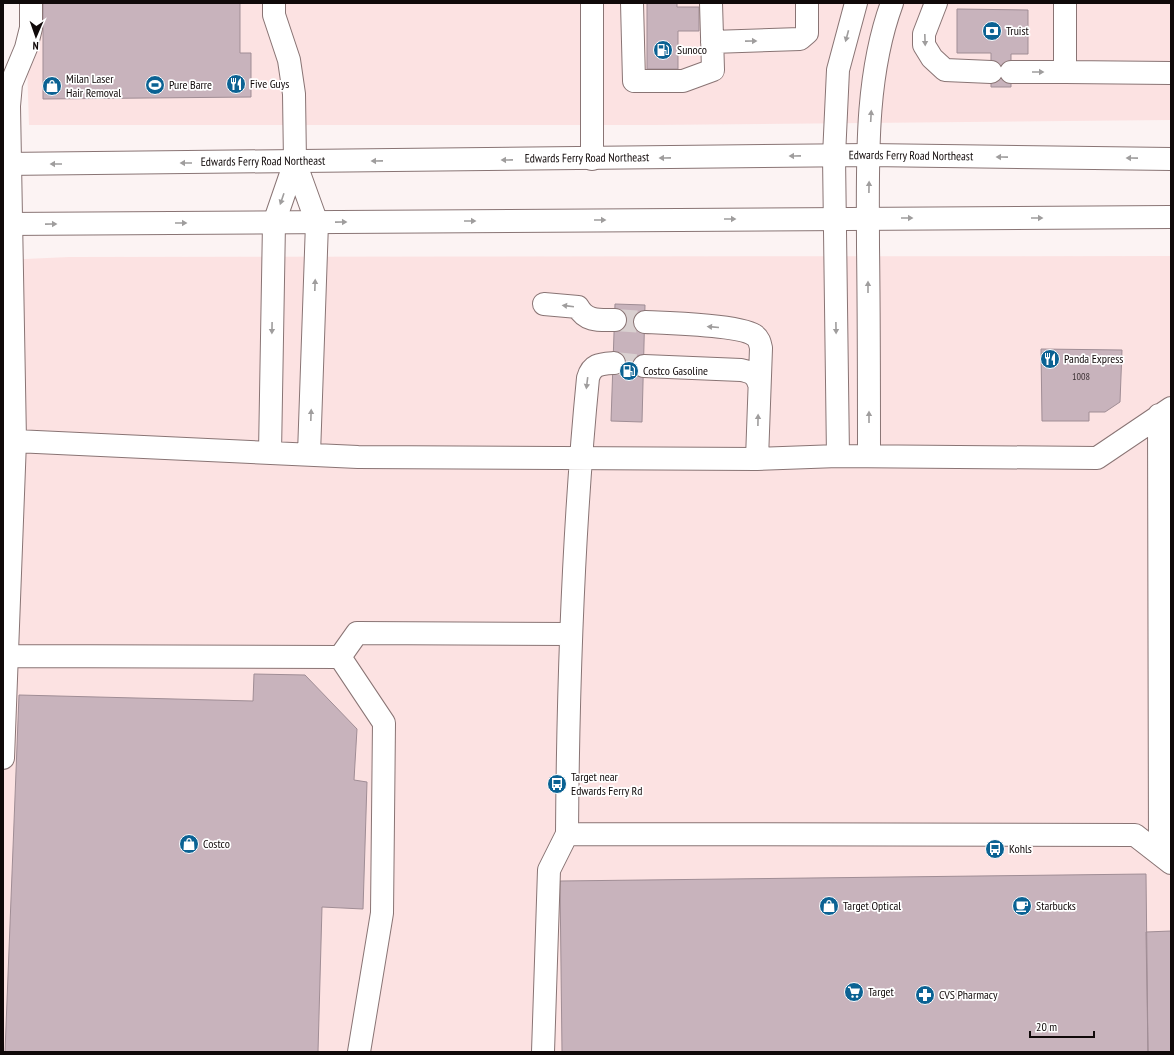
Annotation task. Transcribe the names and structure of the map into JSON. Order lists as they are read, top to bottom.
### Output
{
  "streets": {
    "main road": ["Edwards Ferry Road Northeast"]
  },
  "places": {
    "bank": ["Truist"],
    "fuel station": ["Sunoco", "Costco Gasoline"],
    "restaurant": ["Five Guys", "Panda Express"],
    "sports": ["Pure Barre"],
    "shop": ["Milan Laser Hair Removal", "Costco", "Target Optical"],
    "bus stop": ["Target near Edwards Ferry Rd", "Kohls"],
    "cafe": ["Starbucks"],
    "supermarket": ["Target"],
    "pharmacy": ["CVS Pharmacy"]
  },
  "house_numbers": ["1008"],
  "scale_bar": "20 m",
  "north": "bottom"
}
